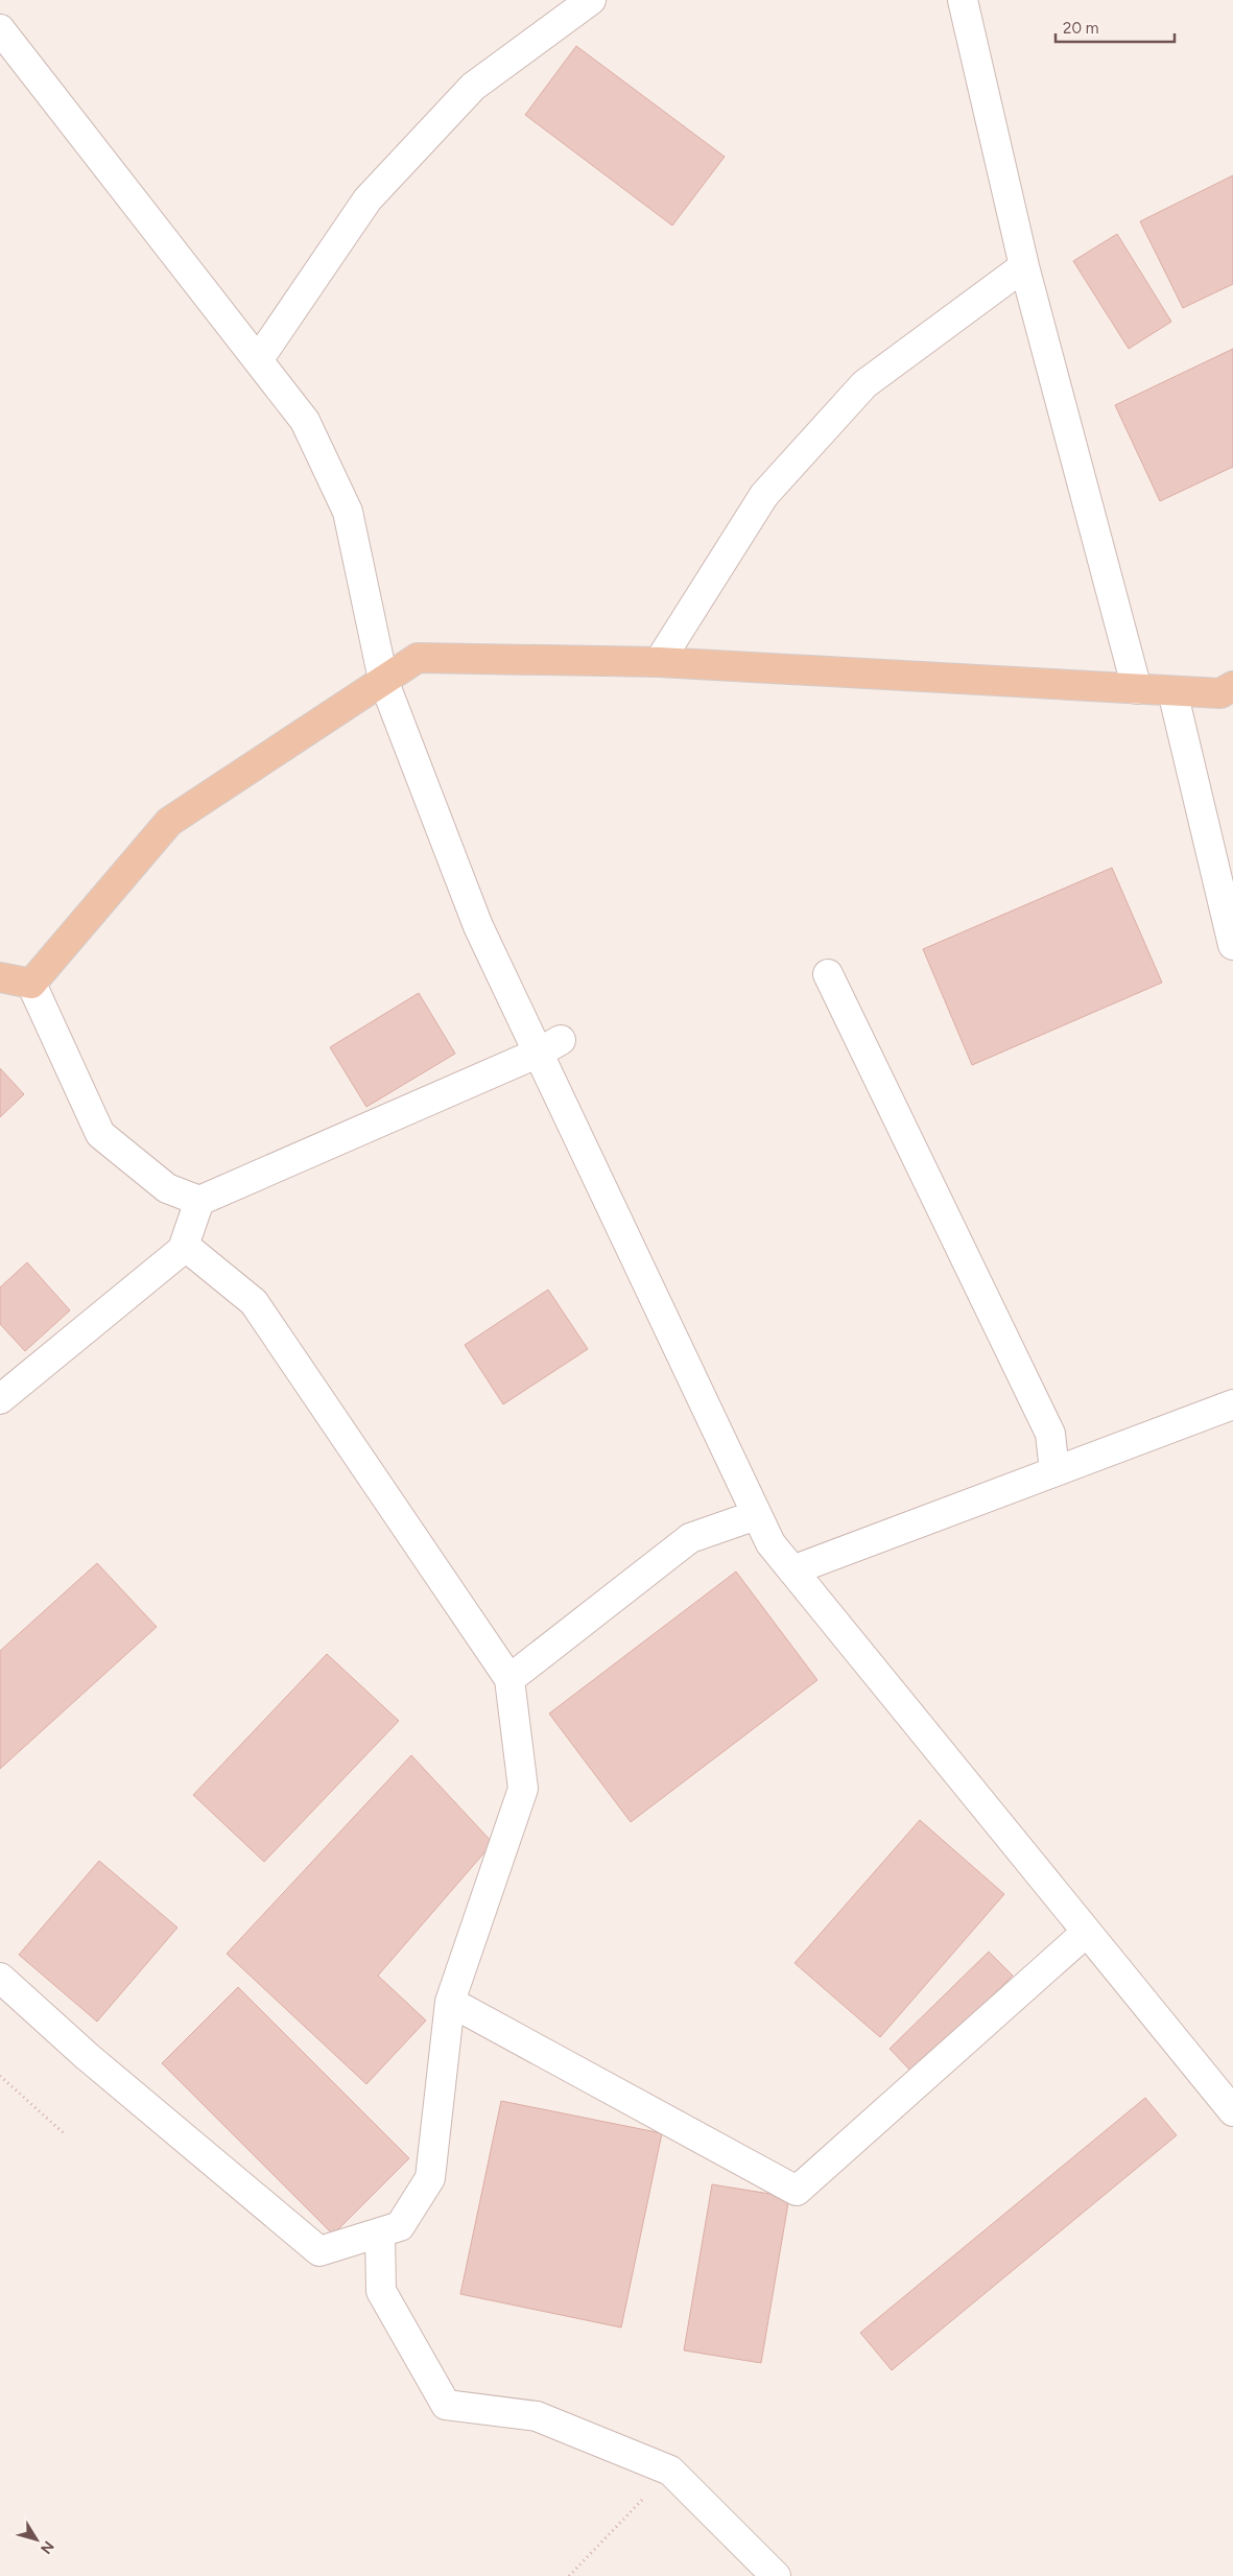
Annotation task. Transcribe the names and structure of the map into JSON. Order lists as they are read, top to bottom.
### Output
{
  "scale_bar": "20 m",
  "north": "bottom right"
}
